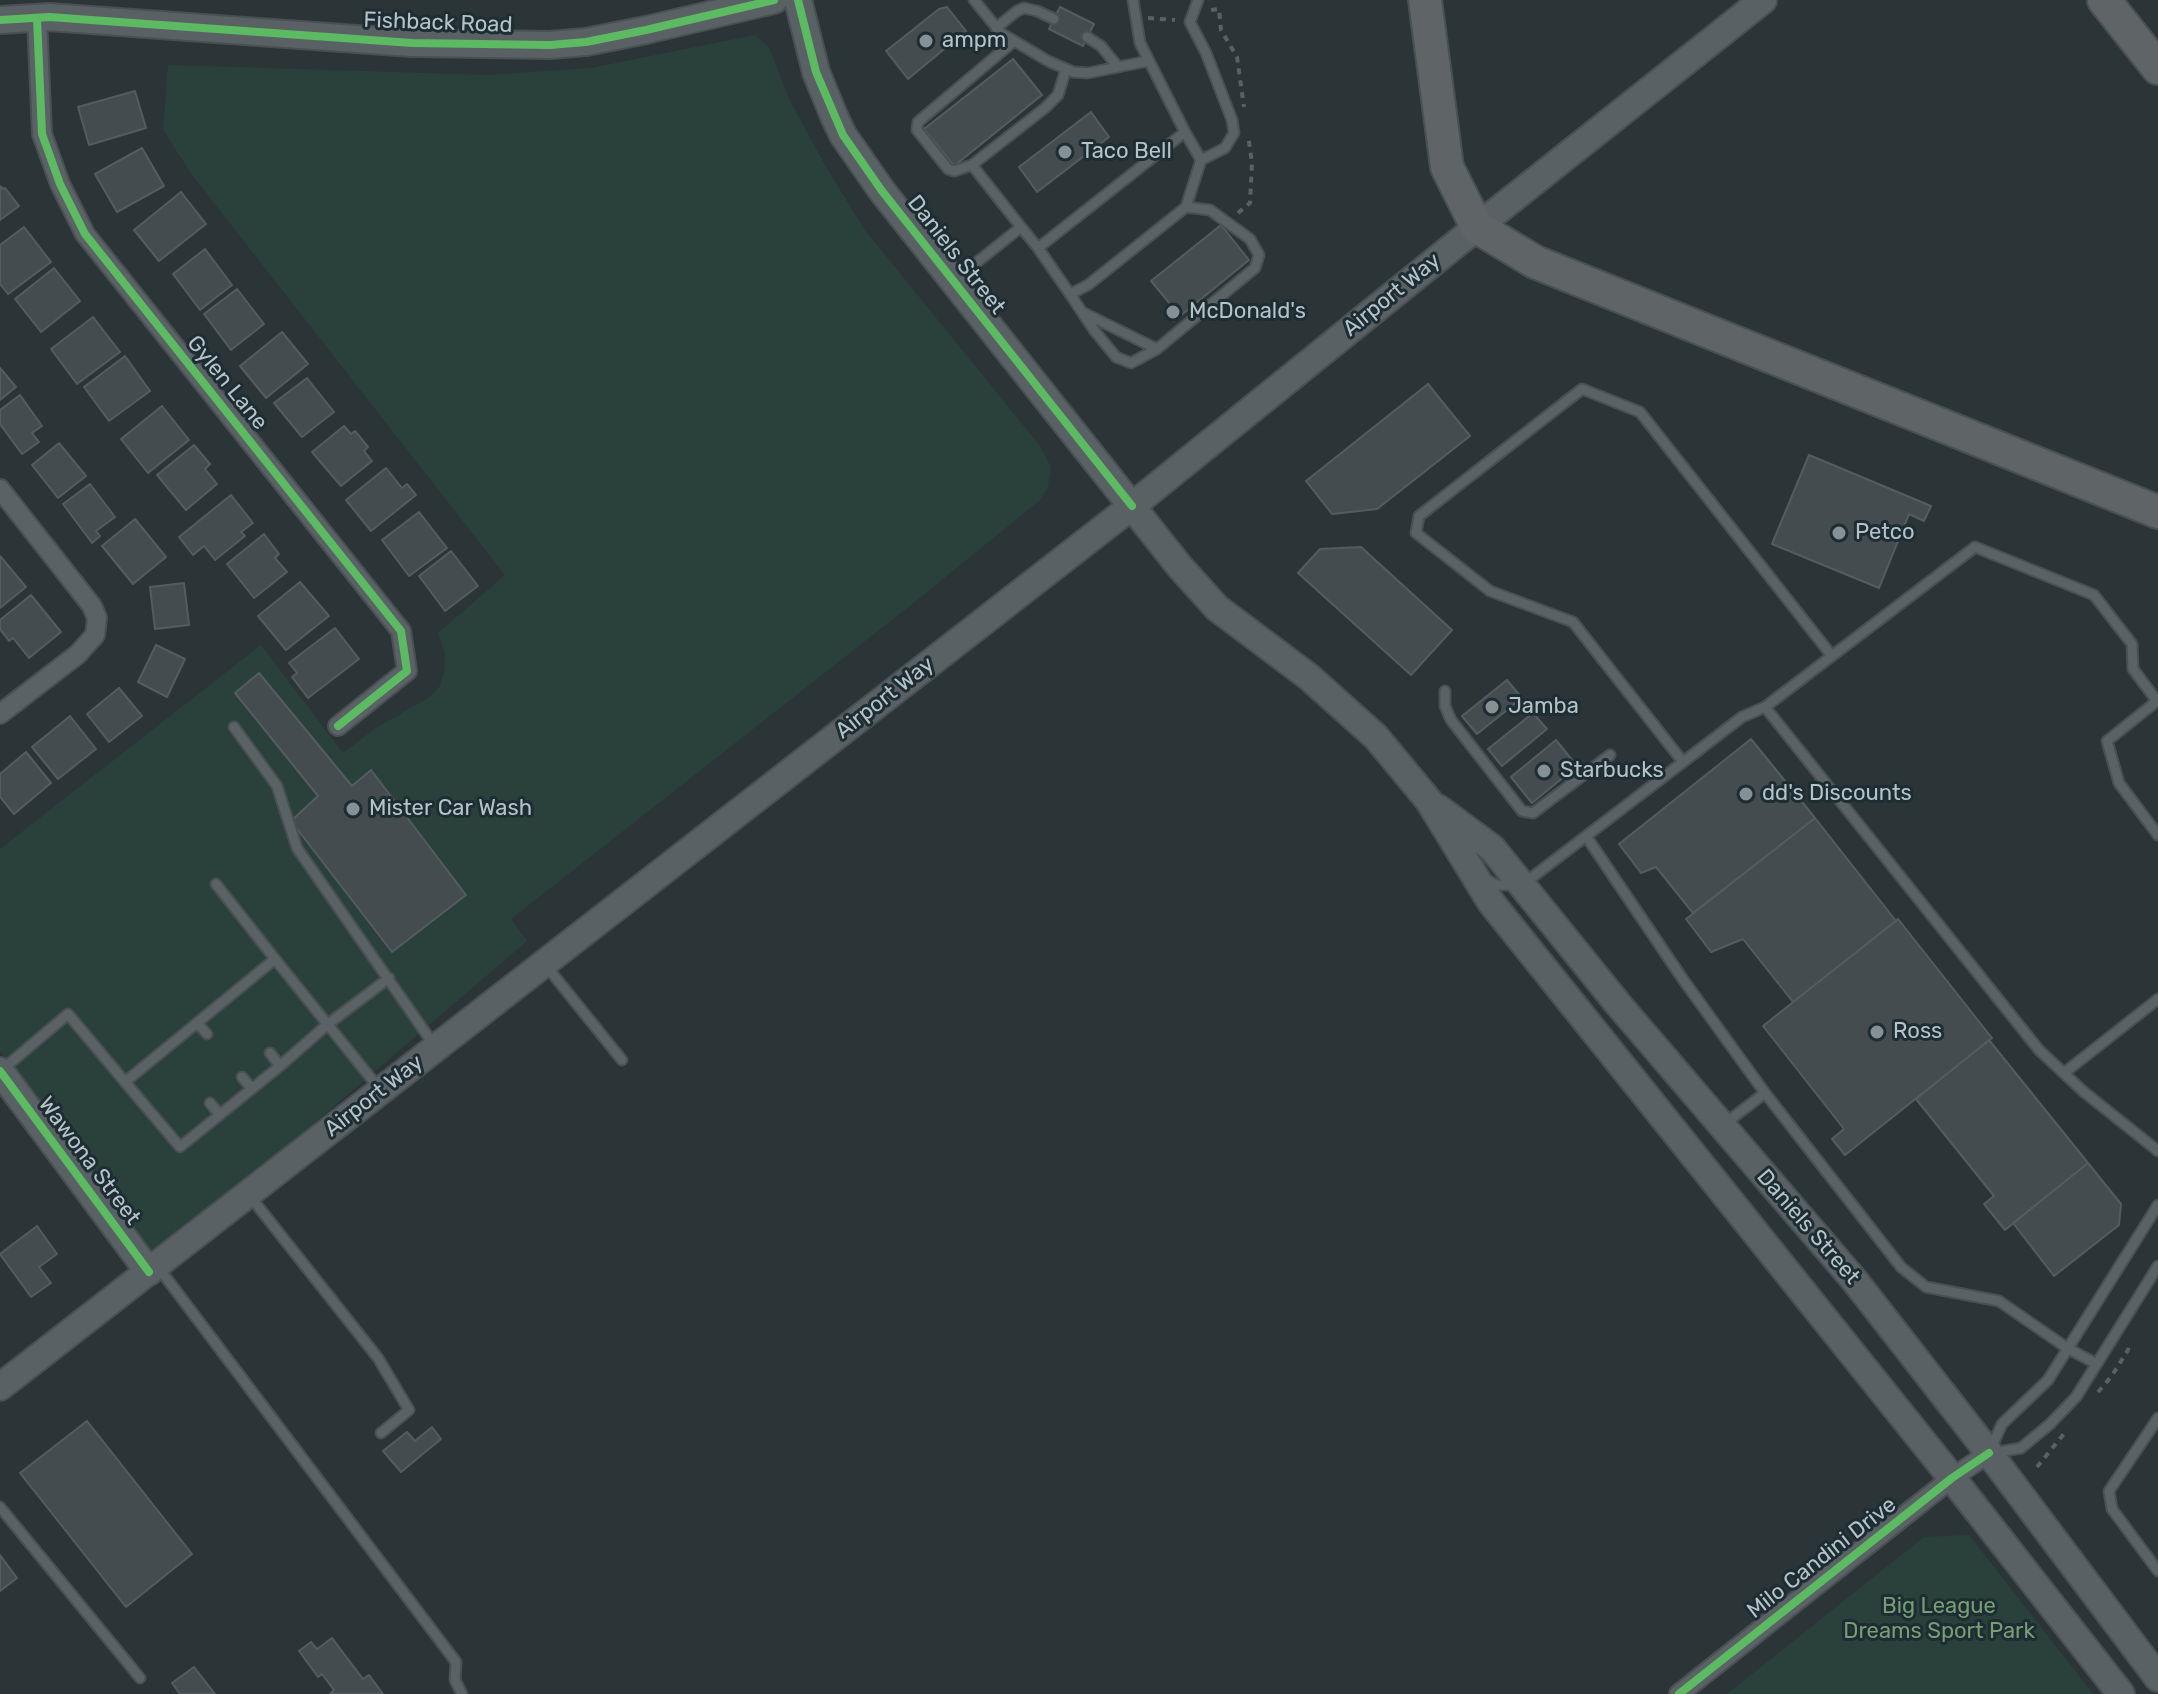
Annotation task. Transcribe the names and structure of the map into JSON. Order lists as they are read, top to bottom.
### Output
{
  "streets": {
    "main road": [
      "Fishback Road",
      "Daniels Street",
      "Airport Way",
      "Wawona Street"
    ],
    "street": ["Gylen Lane", "Milo Candini Drive"]
  },
  "crossings": [
    ["Fishback Road", "Gylen Lane"],
    ["Daniels Street", "Airport Way"],
    ["Daniels Street", "Milo Candini Drive"],
    ["Airport Way", "Wawona Street"]
  ],
  "parks": ["Big League Dreams Sport Park"],
  "places": [
    "ampm",
    "Taco Bell",
    "McDonald's",
    "Petco",
    "Jamba",
    "Starbucks",
    "dd's Discounts",
    "Mister Car Wash",
    "Ross"
  ]
}
